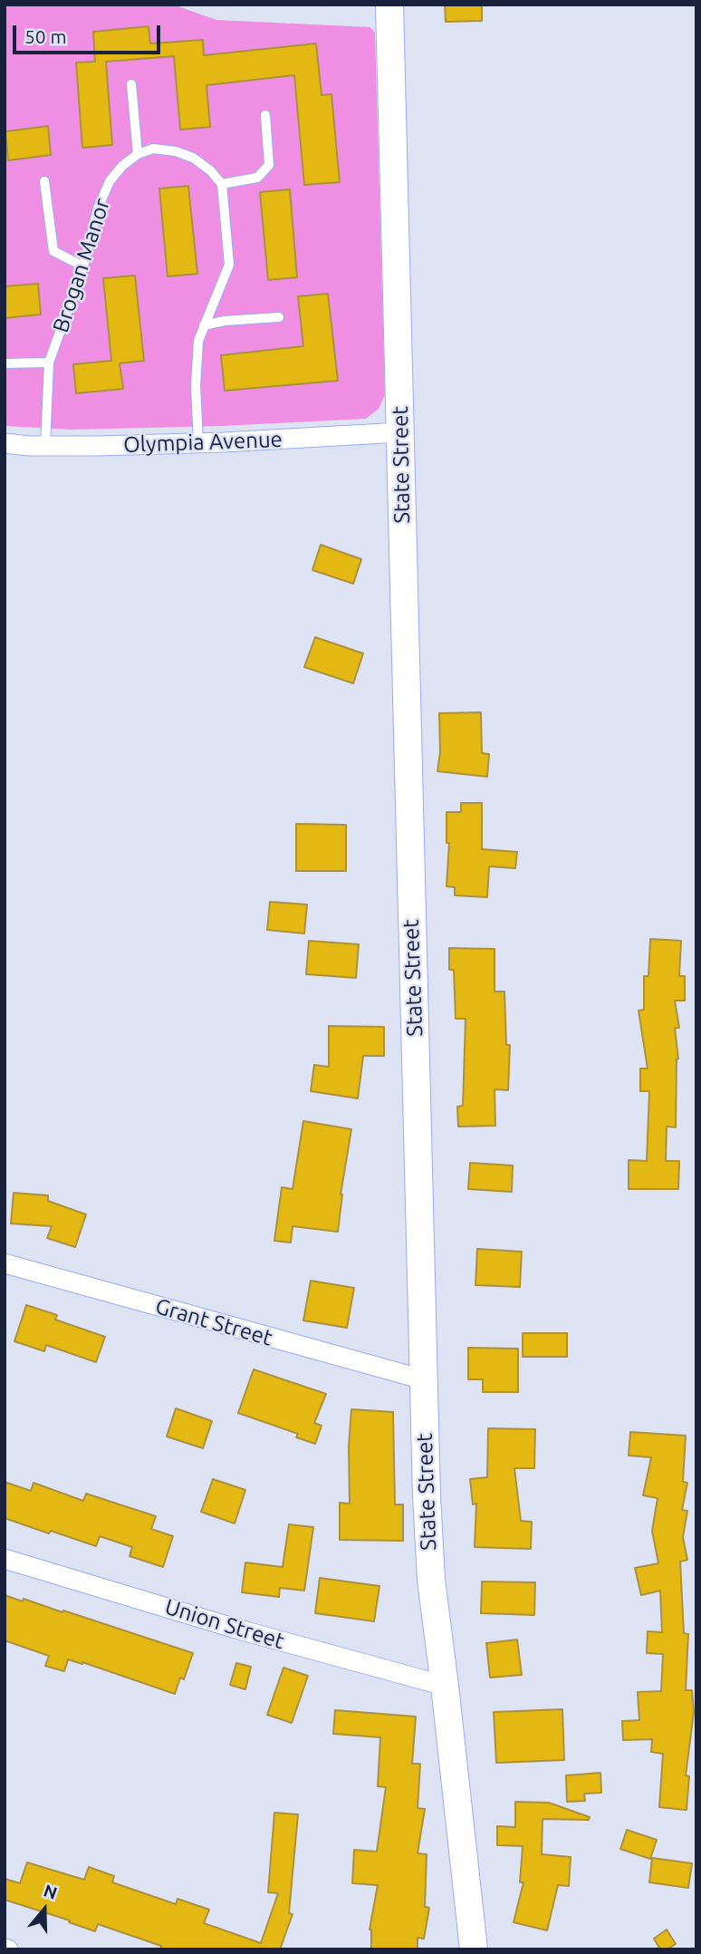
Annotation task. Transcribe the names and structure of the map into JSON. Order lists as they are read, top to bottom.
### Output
{
  "streets": {
    "main road": ["State Street"],
    "street": ["Olympia Avenue", "Grant Street", "Union Street"],
    "lane": ["Brogan Manor"]
  },
  "crossings": [
    ["Brogan Manor", "Olympia Avenue"],
    ["Olympia Avenue", "State Street"],
    ["State Street", "Grant Street"],
    ["State Street", "Union Street"]
  ],
  "scale_bar": "50 m",
  "north": "top"
}
